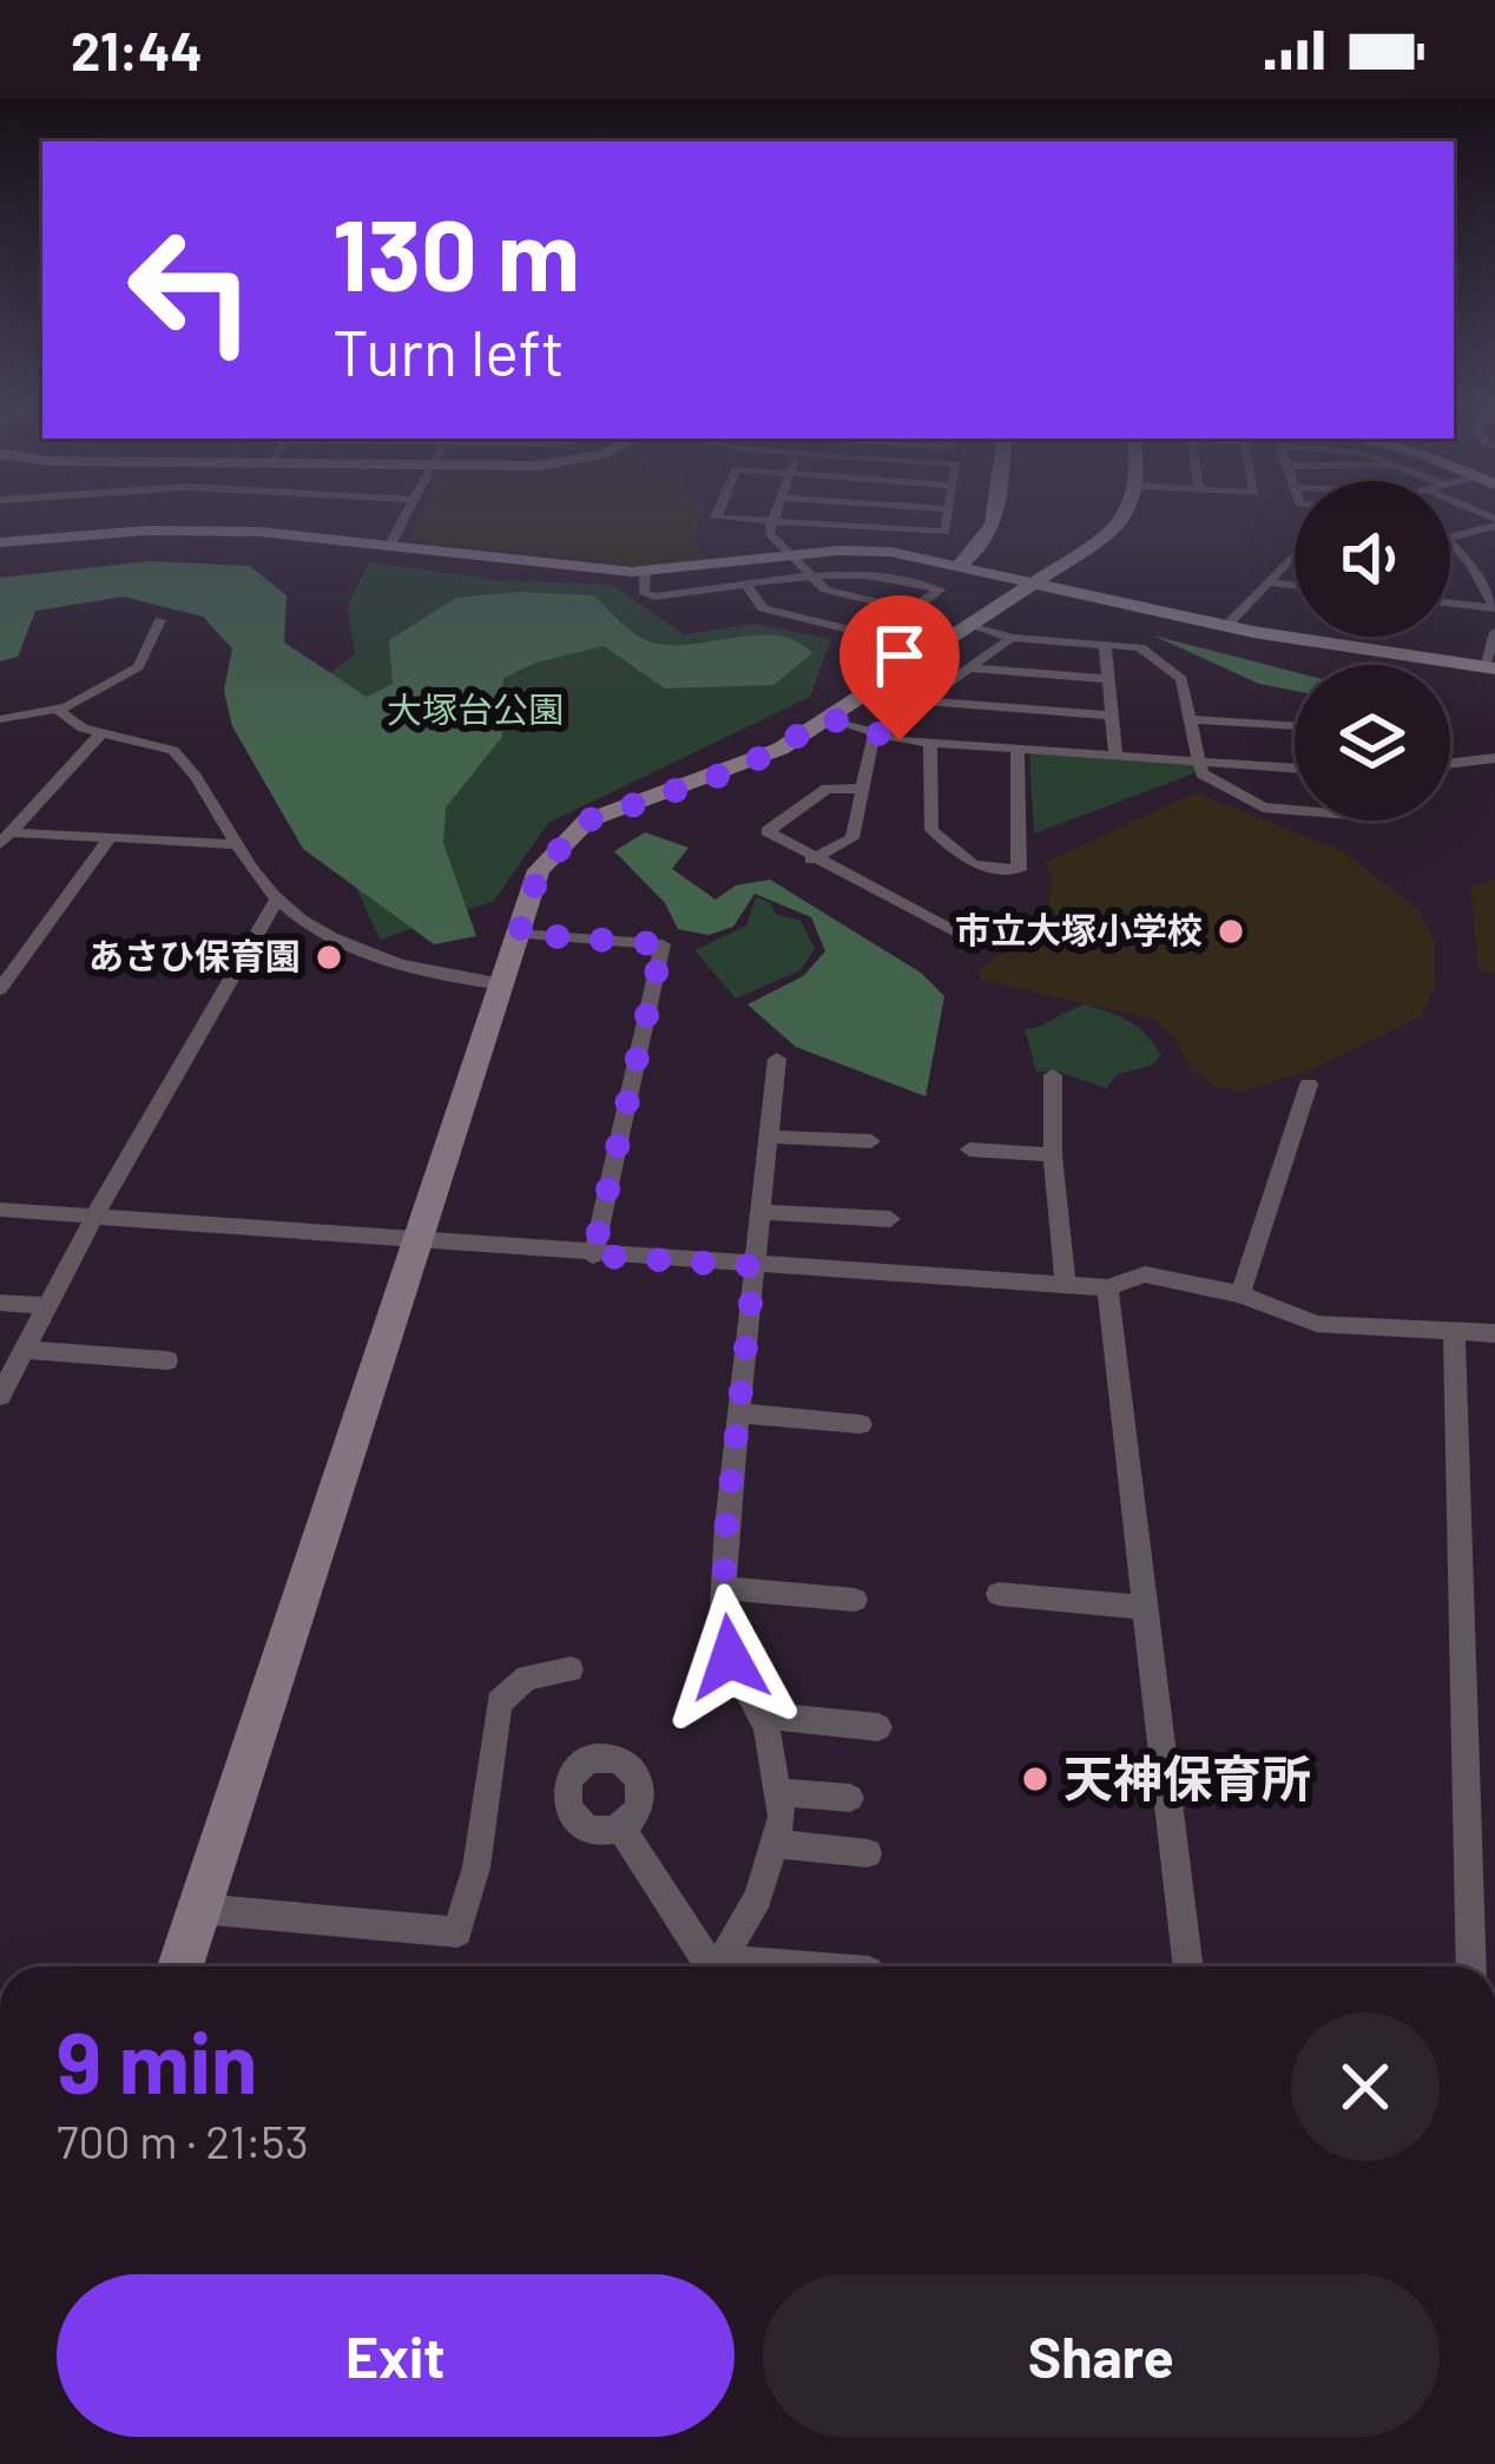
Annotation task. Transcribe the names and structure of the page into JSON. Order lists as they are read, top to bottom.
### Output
{
  "parks": ["大塚台公園"],
  "places": ["市立大塚小学校", "あさひ保育園", "天神保育所"],
  "page": {
    "status": "21:44",
    "turn": ["130 m", "Turn left"],
    "heading": ["9 min", "700 m · 21:53"],
    "buttons": ["Exit", "Share"]
  }
}
